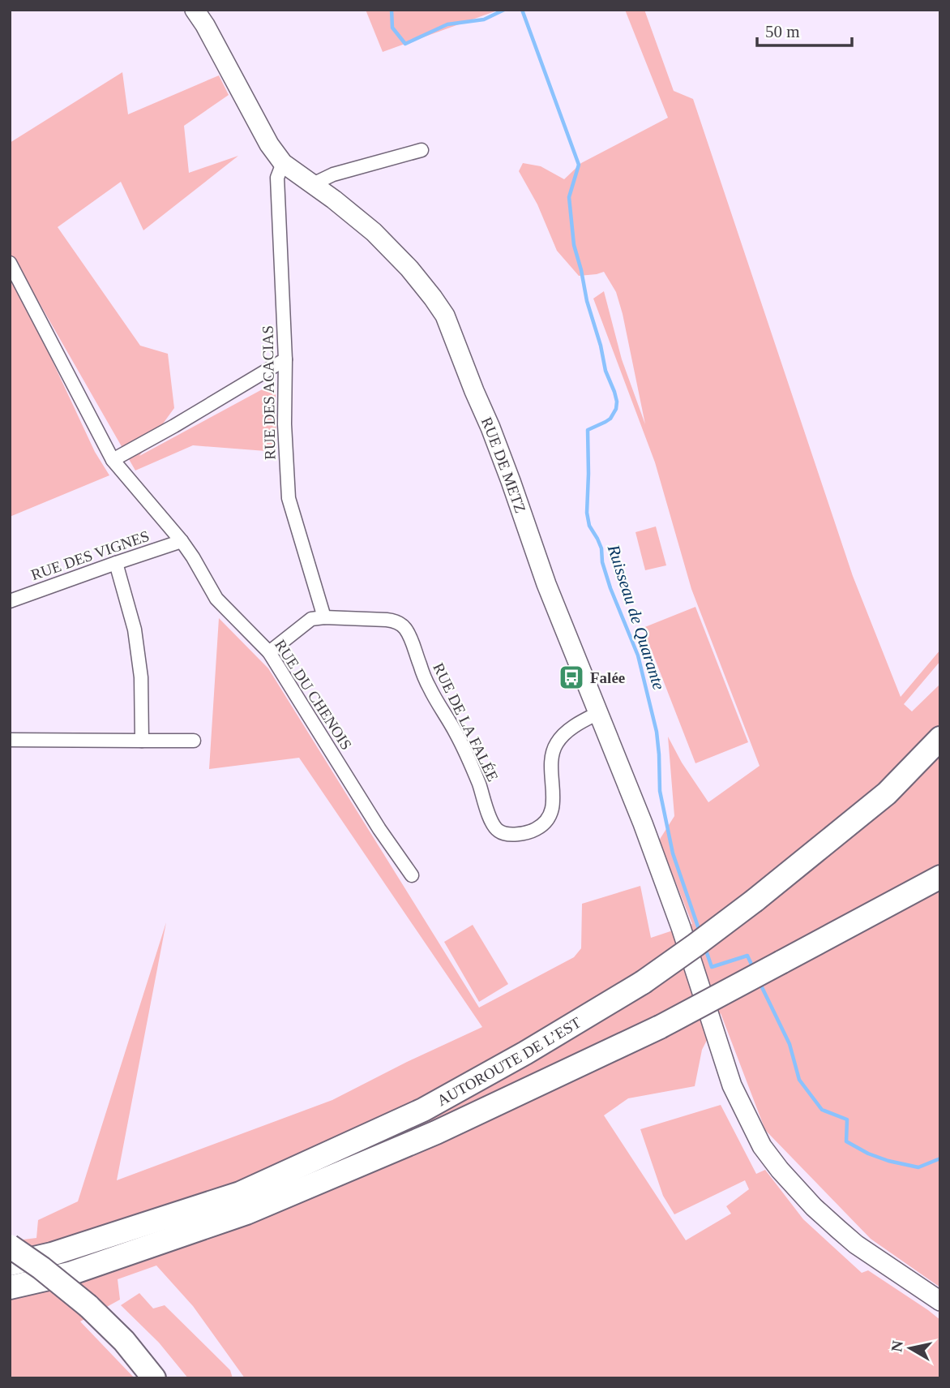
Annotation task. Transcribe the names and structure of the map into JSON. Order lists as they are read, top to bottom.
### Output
{
  "streets": {
    "highway": ["AUTOROUTE DE L’EST"],
    "main road": ["RUE DE METZ"],
    "street": [
      "RUE DES ACACIAS",
      "RUE DES VIGNES",
      "RUE DU CHENOIS",
      "RUE DE LA FALÉE"
    ]
  },
  "crossings": [
    ["RUE DES ACACIAS", "RUE DE METZ"],
    ["RUE DES ACACIAS", "RUE DE LA FALÉE"],
    ["RUE DE METZ", "RUE DE LA FALÉE"],
    ["RUE DES VIGNES", "RUE DU CHENOIS"]
  ],
  "water": ["Ruisseau de Quarante"],
  "places": {
    "bus stop": ["Falée"]
  },
  "scale_bar": "50 m",
  "north": "left"
}
